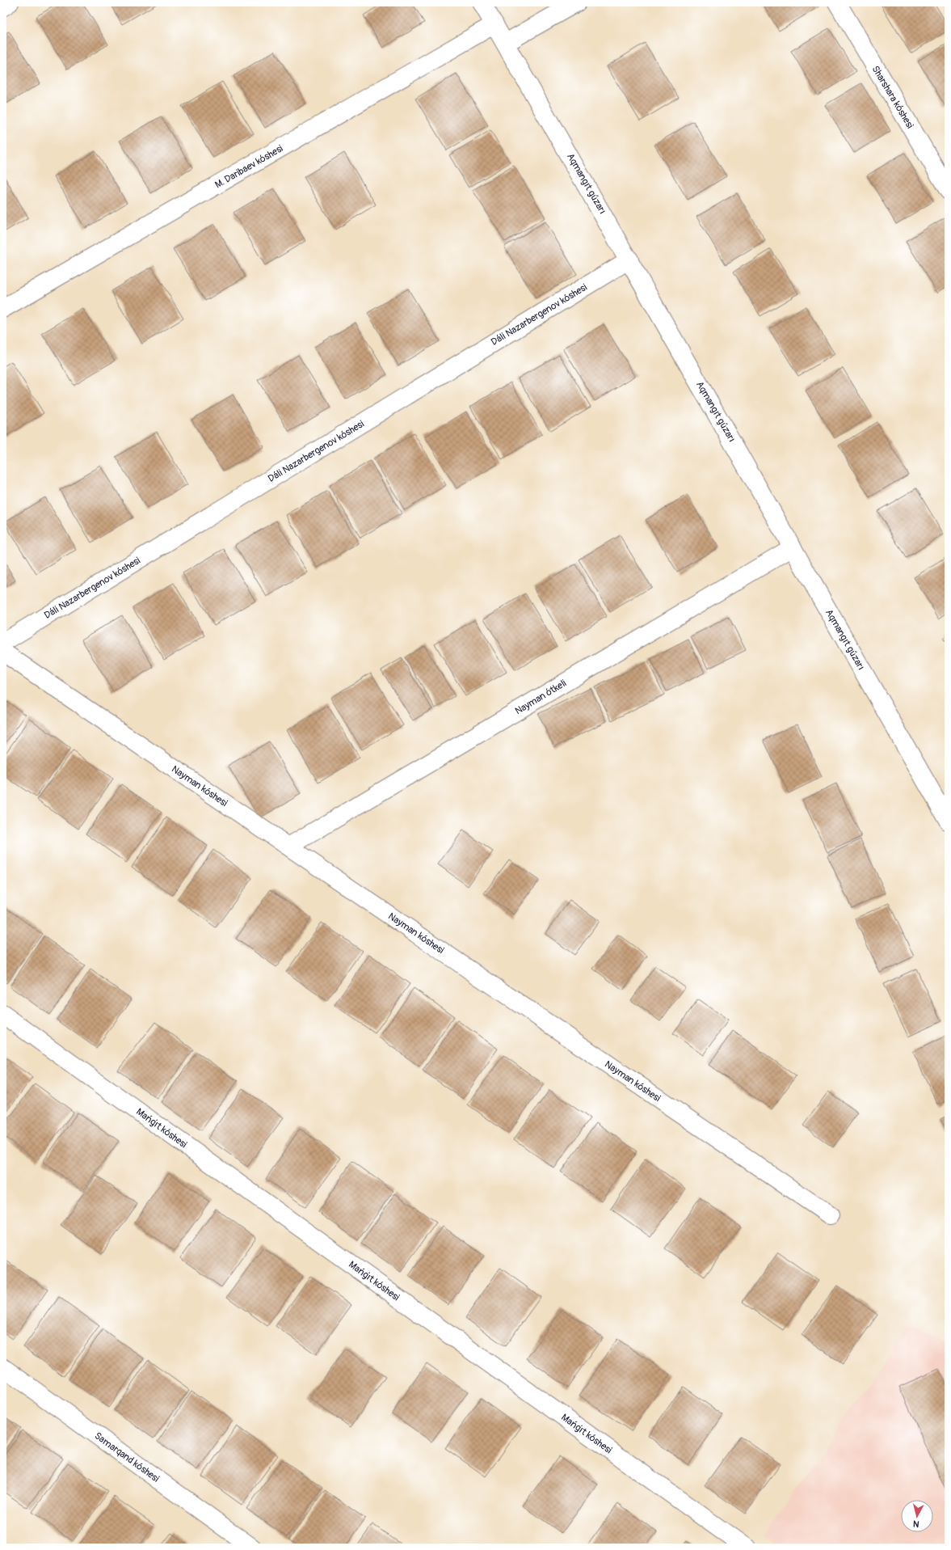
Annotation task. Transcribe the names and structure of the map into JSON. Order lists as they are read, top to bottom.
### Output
{
  "streets": {
    "street": [
      "Sharshara kóshesi",
      "M. Daribaev kóshesi",
      "Aqmangıt gúzarı",
      "Dáli Nazarbergenov kóshesi",
      "Nayman ótkeli",
      "Nayman kóshesi",
      "Mańǵıt kóshesi",
      "Samarqand kóshesi"
    ]
  },
  "crossings": [
    ["M. Daribaev kóshesi", "Aqmangıt gúzarı"],
    ["Aqmangıt gúzarı", "Dáli Nazarbergenov kóshesi"],
    ["Aqmangıt gúzarı", "Nayman ótkeli"],
    ["Nayman ótkeli", "Nayman kóshesi"]
  ],
  "north": "bottom"
}
